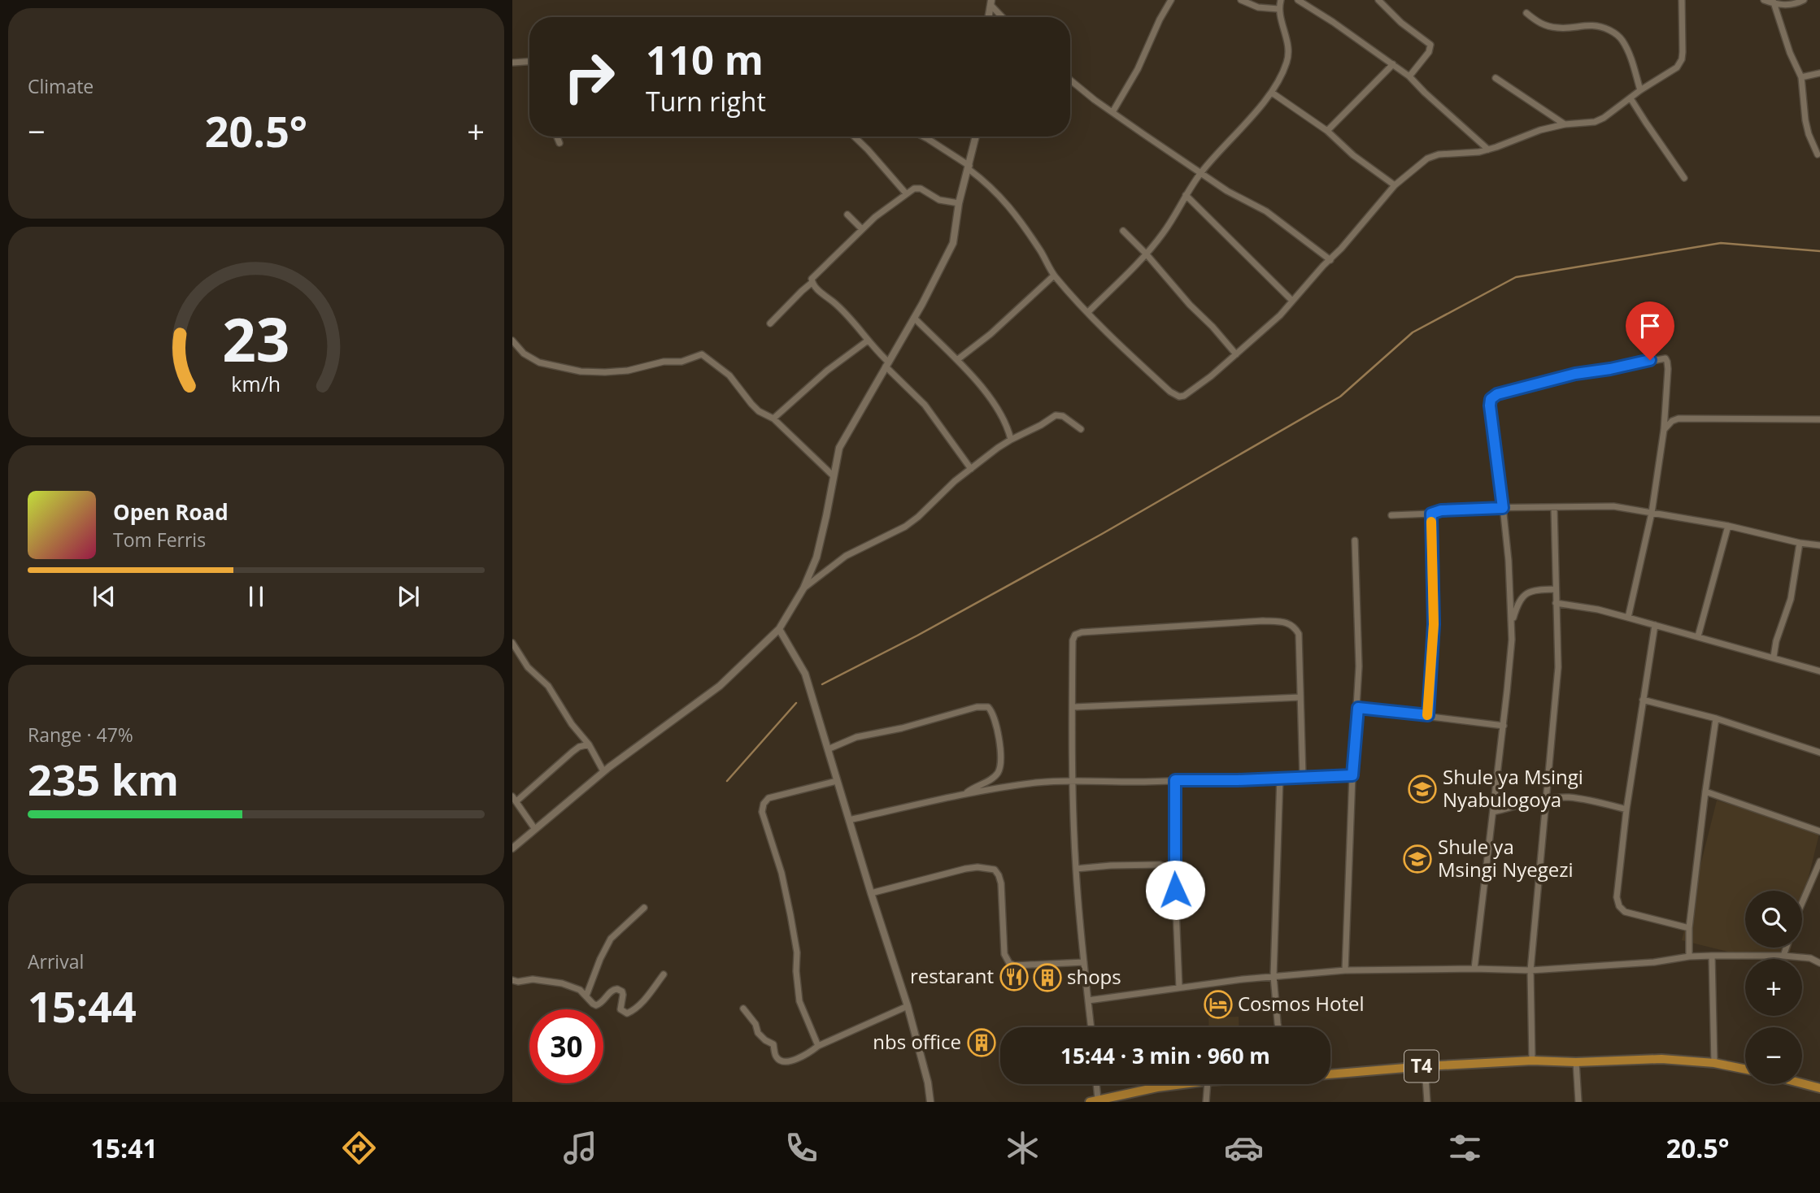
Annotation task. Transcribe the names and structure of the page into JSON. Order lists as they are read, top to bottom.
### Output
{
  "streets": {
    "highway": ["T4"]
  },
  "places": {
    "school or university": ["Shule ya Msingi Nyabulogoya", "Shule ya Msingi Nyegezi"],
    "restaurant": ["restarant"],
    "building": ["shops", "nbs office"],
    "hotel": ["Cosmos Hotel"]
  },
  "page": {
    "tile": [
      "Climate",
      ["Range · 47%", "235 km"],
      ["Arrival", "15:44"]
    ],
    "turn": ["110 m", "Turn right"],
    "heat": ["−", "20.5°", "+"],
    "song": ["Open Road", "Tom Ferris"],
    "map_buttons": ["+", "−"],
    "limit": "30",
    "trip": "15:44 · 3 min · 960 m",
    "tabs": ["15:41", "20.5°"],
    "gauge": ["23", "km/h"]
  }
}
